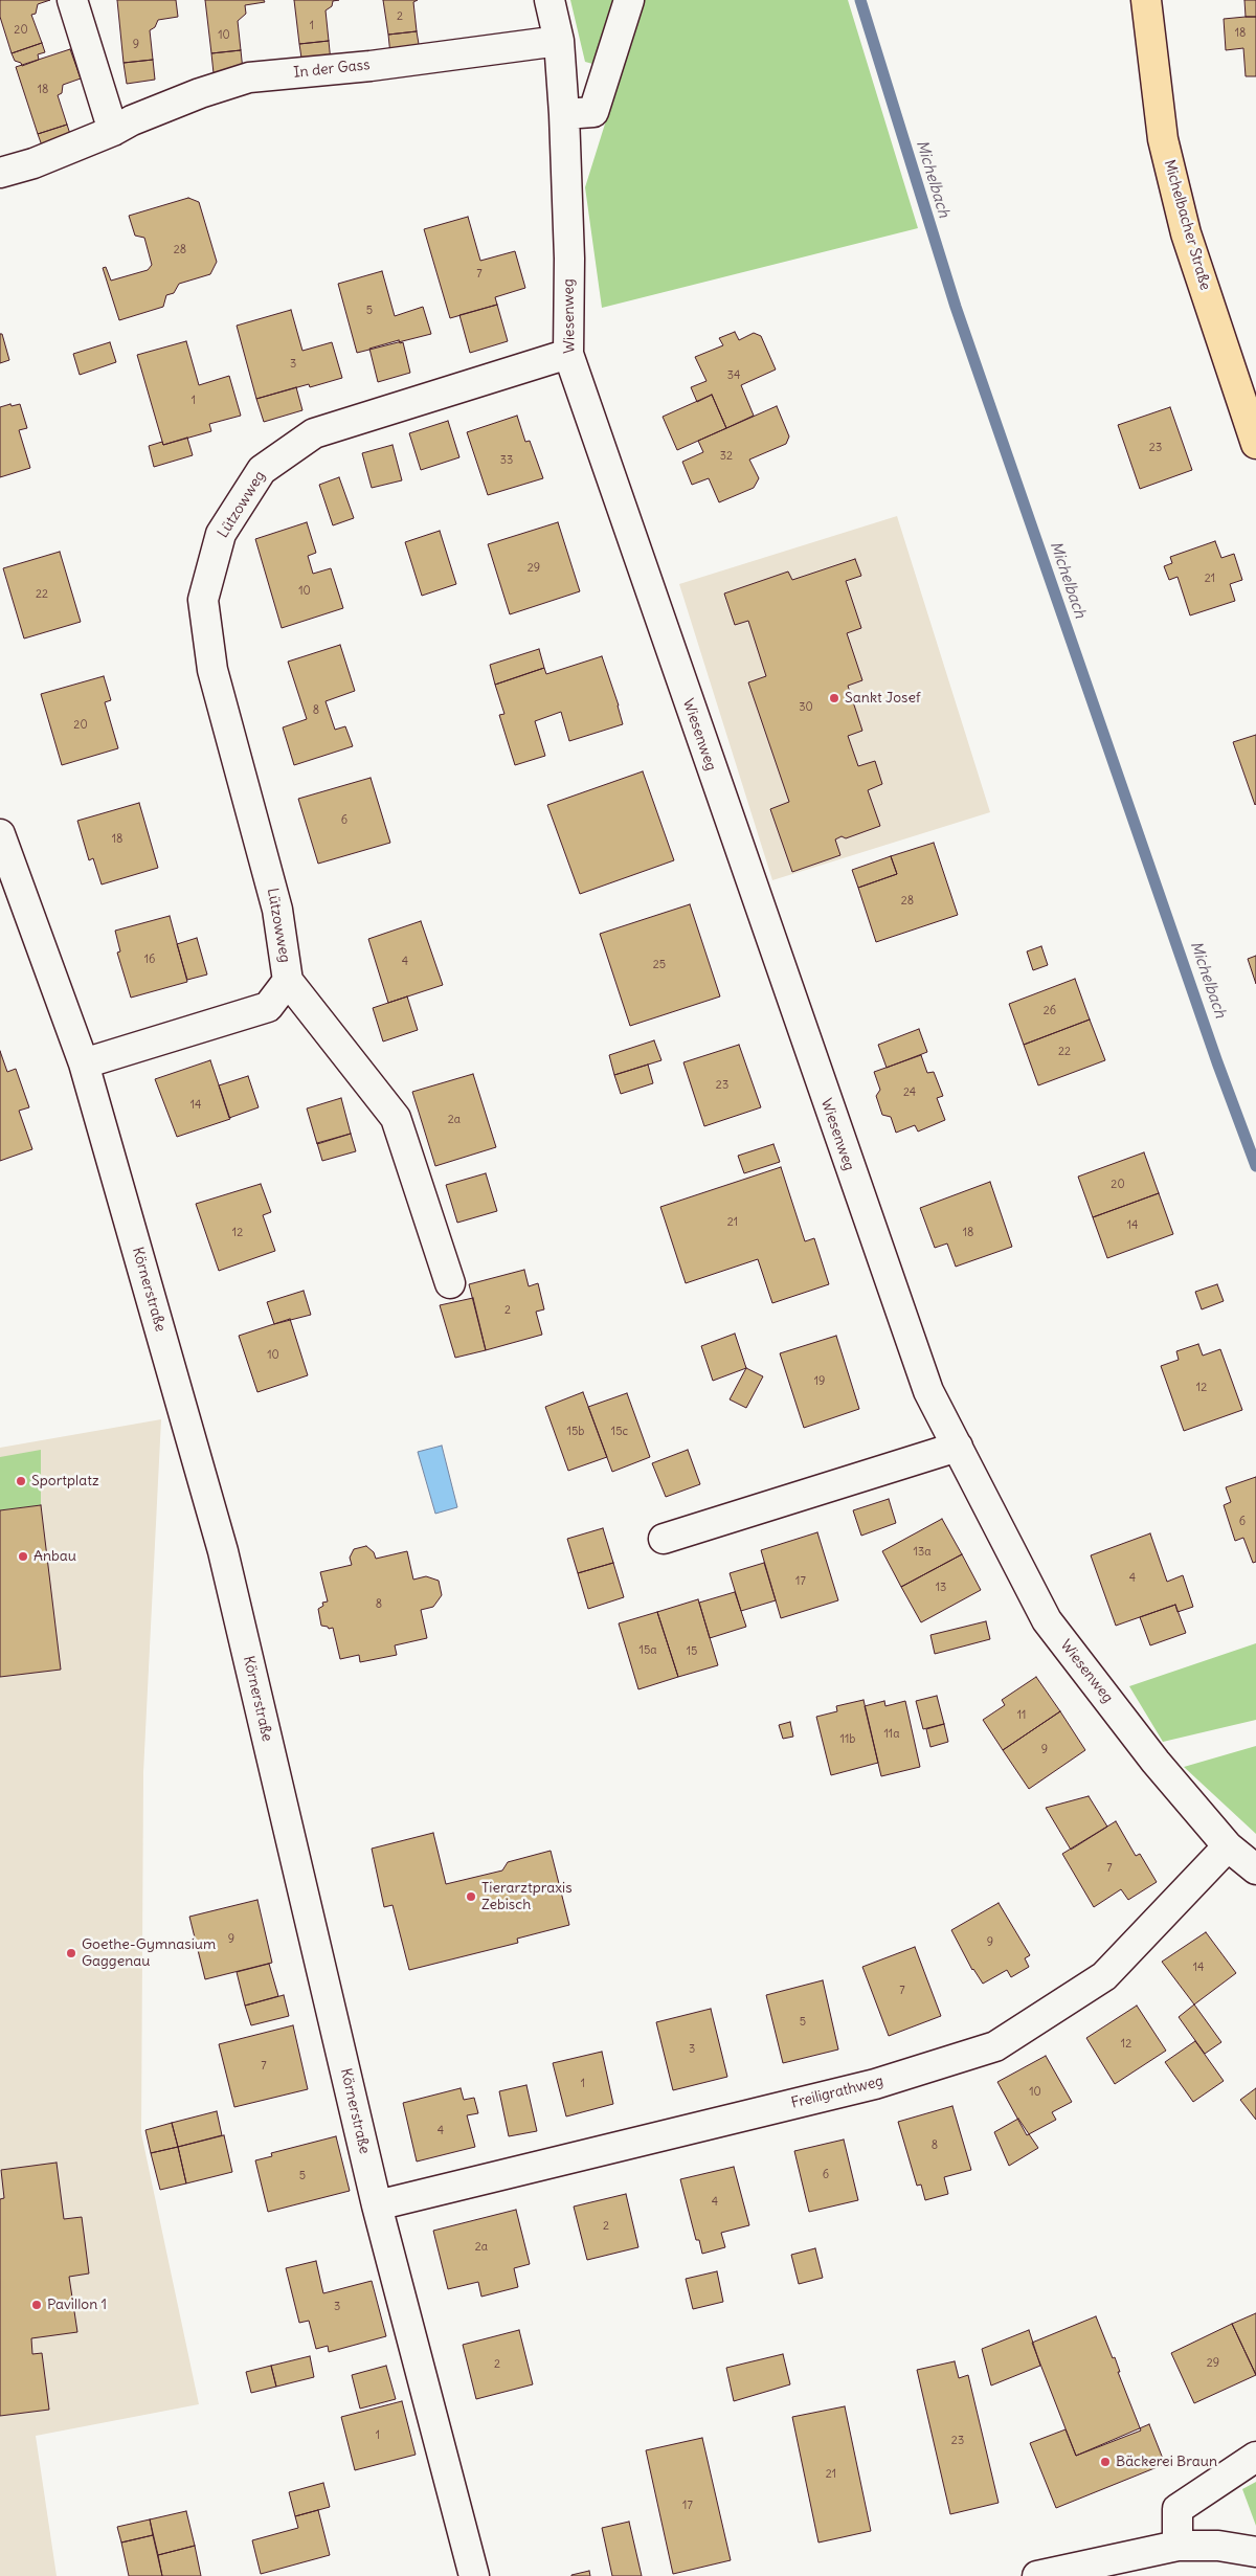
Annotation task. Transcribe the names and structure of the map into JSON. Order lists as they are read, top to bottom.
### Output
{
  "streets": {
    "main road": ["Michelbacher Straße"],
    "street": [
      "In der Gass",
      "Wiesenweg",
      "Lützowweg",
      "Körnerstraße",
      "Freiligrathweg"
    ]
  },
  "crossings": [
    ["In der Gass", "Wiesenweg"],
    ["Wiesenweg", "Lützowweg"],
    ["Wiesenweg", "Freiligrathweg"],
    ["Lützowweg", "Körnerstraße"],
    ["Körnerstraße", "Freiligrathweg"]
  ],
  "water": ["Michelbach"],
  "places": [
    "Sankt Josef",
    "Sportplatz",
    "Anbau",
    "Tierarztpraxis Zebisch",
    "Goethe-Gymnasium Gaggenau",
    "Pavillon 1",
    "Bäckerei Braun"
  ],
  "house_numbers": [
    "2",
    "1",
    "20",
    "18",
    "10",
    "9",
    "18",
    "28",
    "7",
    "5",
    "3",
    "34",
    "1",
    "23",
    "32",
    "33",
    "29",
    "21",
    "10",
    "22",
    "30",
    "8",
    "20",
    "6",
    "18",
    "28",
    "16",
    "4",
    "25",
    "26",
    "22",
    "23",
    "24",
    "14",
    "2a",
    "20",
    "21",
    "14",
    "12",
    "18",
    "2",
    "10",
    "19",
    "12",
    "15b",
    "15c",
    "6",
    "13a",
    "4",
    "17",
    "13",
    "8",
    "15a",
    "15",
    "11",
    "11a",
    "11b",
    "9",
    "7",
    "9",
    "9",
    "14",
    "7",
    "5",
    "12",
    "3",
    "7",
    "1",
    "10",
    "4",
    "8",
    "6",
    "5",
    "4",
    "2",
    "2a",
    "3",
    "29",
    "2",
    "1",
    "23",
    "21",
    "17"
  ]
}
